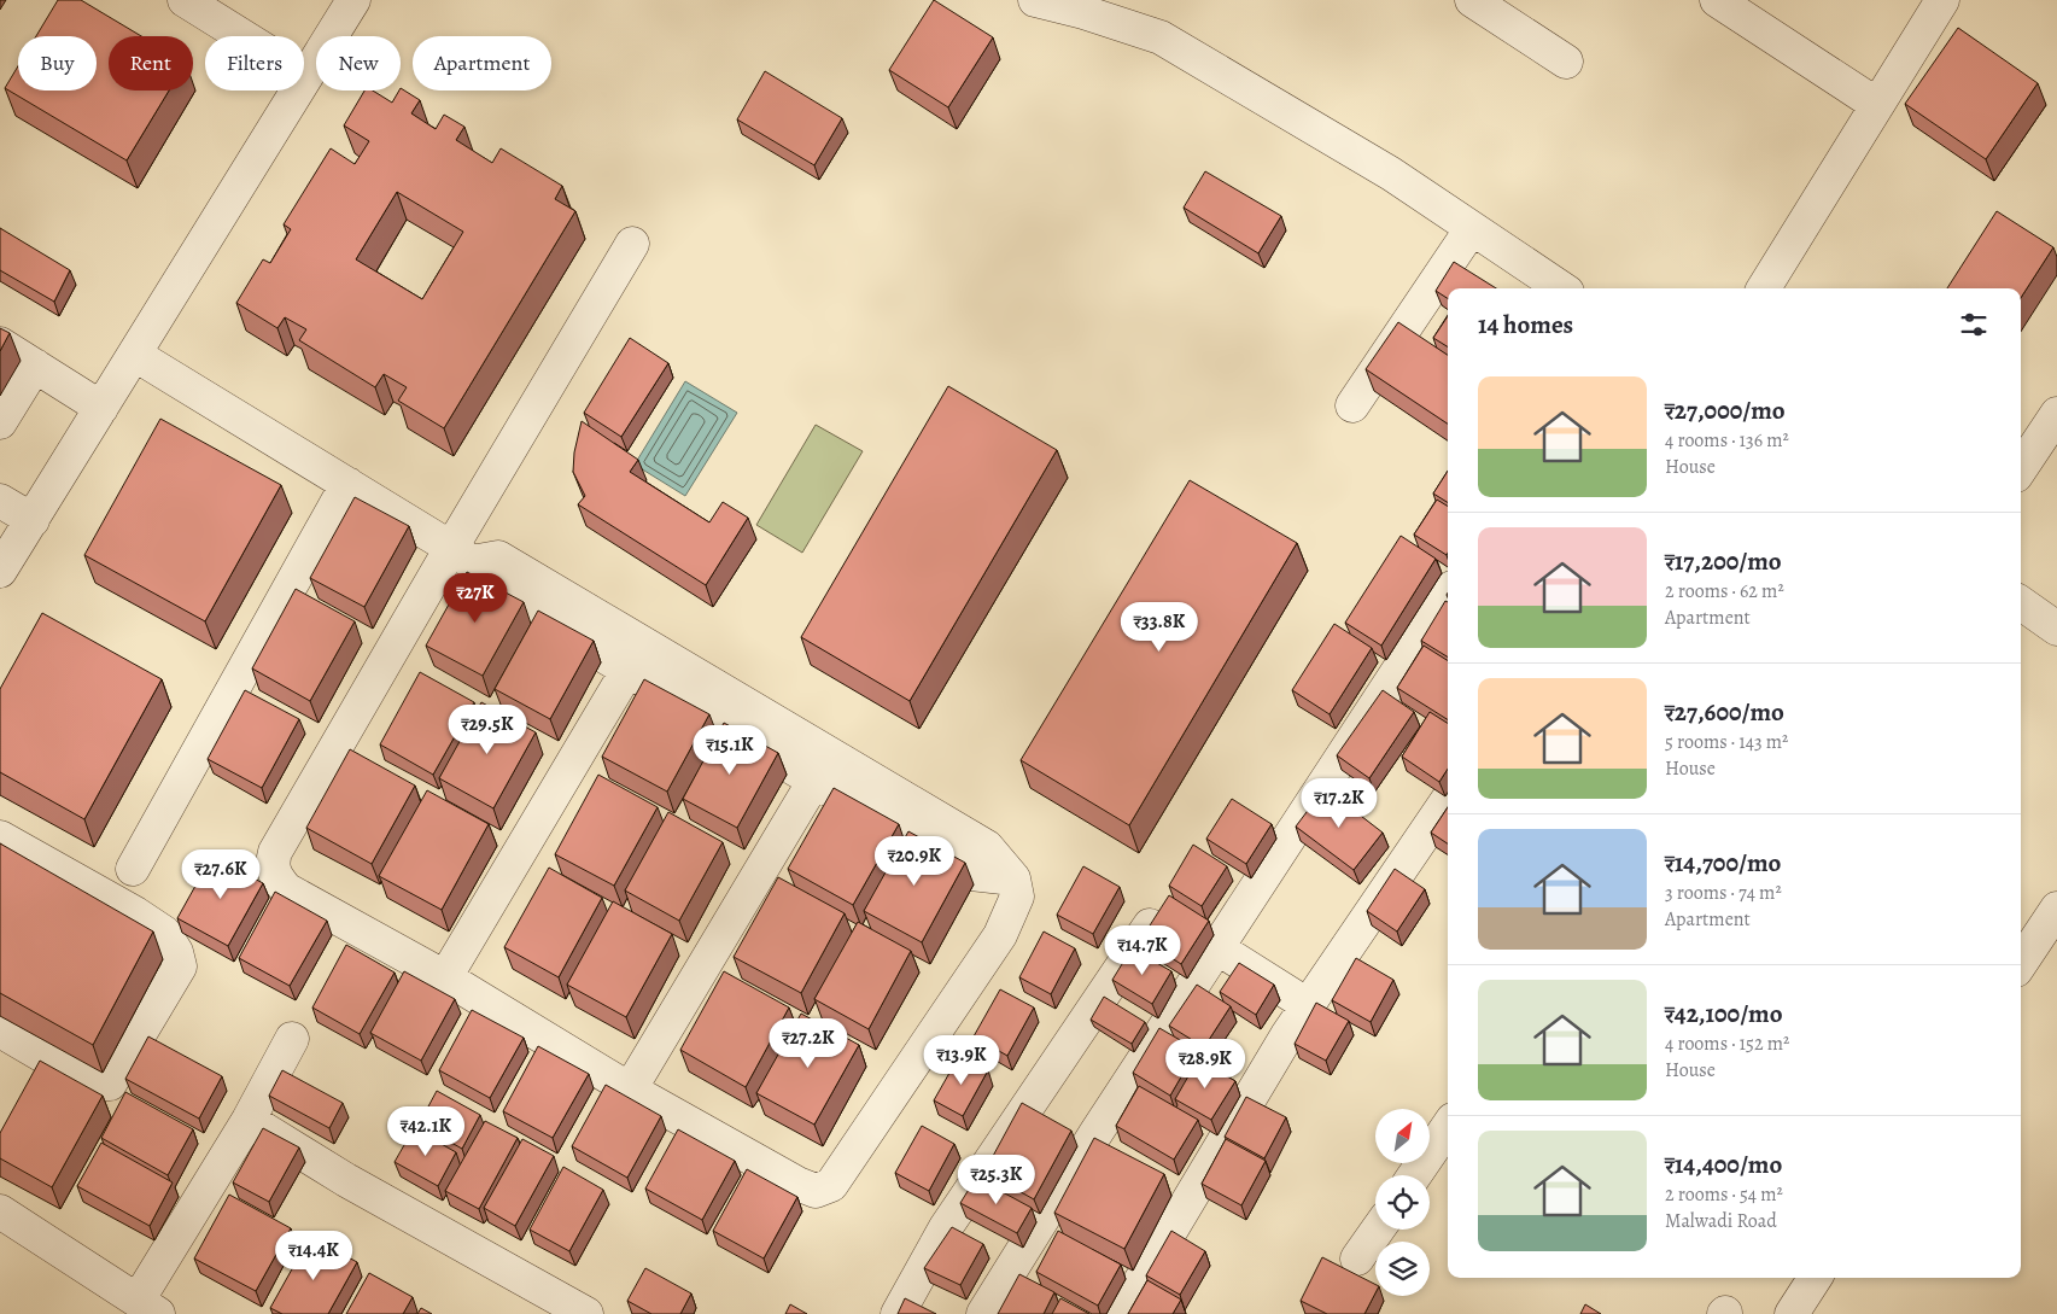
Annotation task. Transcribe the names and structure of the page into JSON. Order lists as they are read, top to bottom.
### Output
{
  "north": "top right",
  "page": {
    "chip": [
      "Buy",
      "Rent",
      "Filters",
      "New",
      "Apartment"
    ],
    "heading": "14 homes",
    "list": [
      {
        "name": "₹27,000/mo",
        "note": "4 rooms · 136 m² · House"
      },
      {
        "name": "₹17,200/mo",
        "note": "2 rooms · 62 m² · Apartment"
      },
      {
        "name": "₹27,600/mo",
        "note": "5 rooms · 143 m² · House"
      },
      {
        "name": "₹14,700/mo",
        "note": "3 rooms · 74 m² · Apartment"
      },
      {
        "name": "₹42,100/mo",
        "note": "4 rooms · 152 m² · House"
      },
      {
        "name": "₹14,400/mo",
        "note": "2 rooms · 54 m² · Malwadi Road"
      }
    ],
    "price": [
      "₹27K",
      "₹33.8K",
      "₹29.5K",
      "₹15.1K",
      "₹17.2K",
      "₹20.9K",
      "₹27.6K",
      "₹14.7K",
      "₹27.2K",
      "₹13.9K",
      "₹28.9K",
      "₹42.1K",
      "₹25.3K",
      "₹14.4K"
    ]
  }
}
